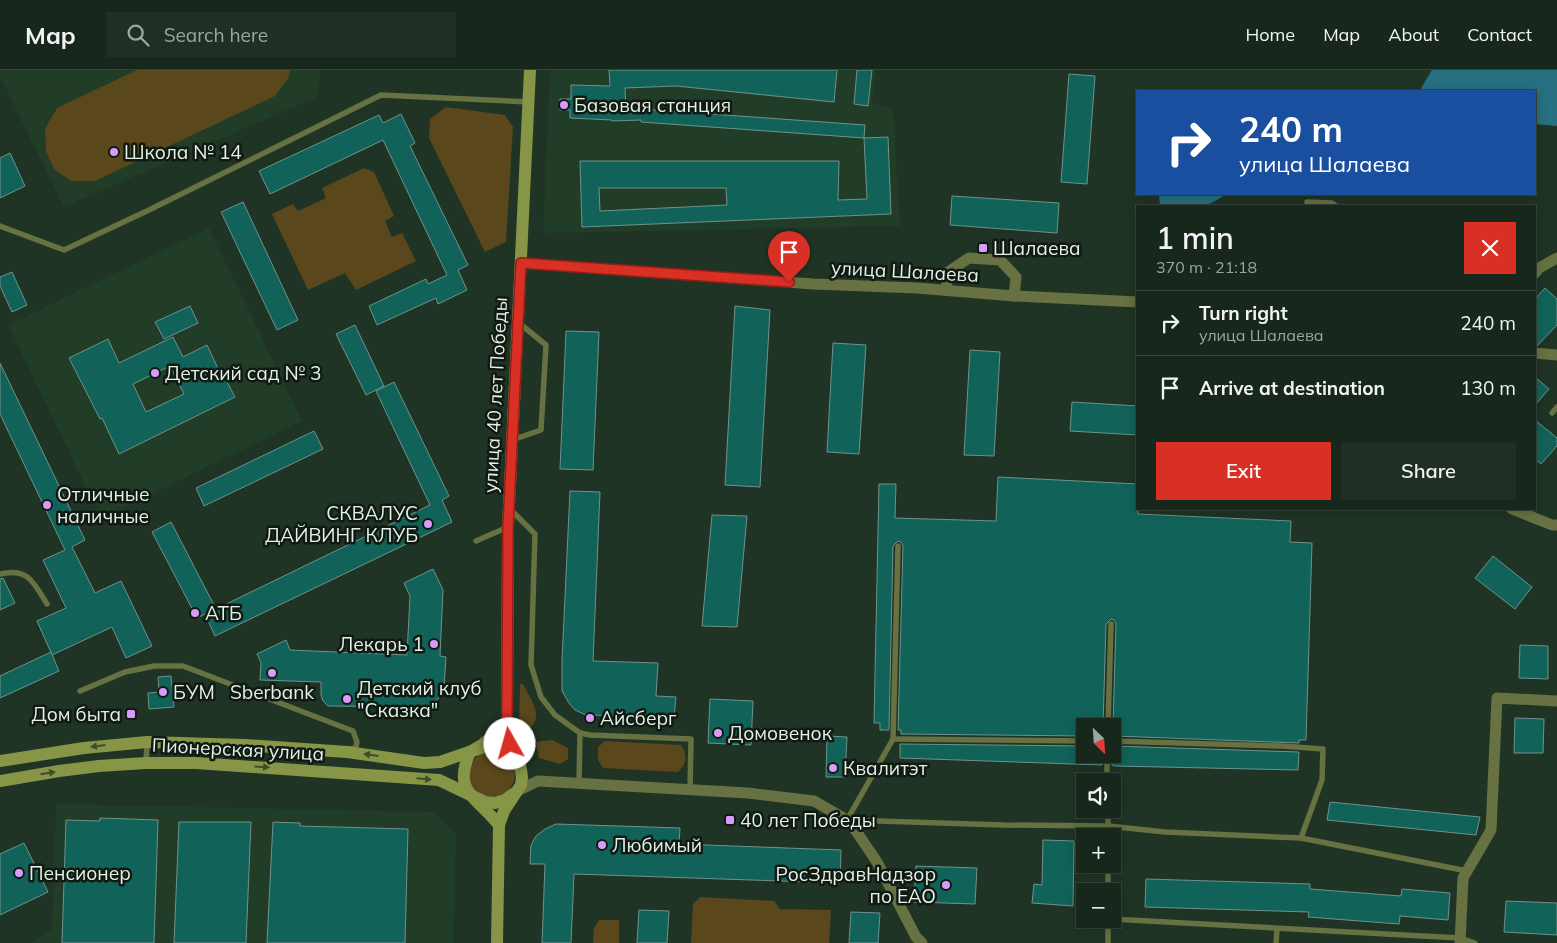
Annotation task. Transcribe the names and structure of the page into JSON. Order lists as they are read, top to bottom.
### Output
{
  "streets": {
    "main road": ["улица 40 лет Победы", "Пионерская улица"],
    "street": ["улица Шалаева"]
  },
  "crossings": [
    ["улица Шалаева", "улица 40 лет Победы"],
    ["улица 40 лет Победы", "Пионерская улица"]
  ],
  "places": {
    "other": [
      "Базовая станция",
      "Школа № 14",
      "Детский сад № 3",
      "Отличные наличные",
      "СКВАЛУС ДАЙВИНГ КЛУБ",
      "АТБ",
      "Лекарь 1",
      "Sberbank",
      "БУМ",
      "Детский клуб \"Сказка\"",
      "Айсберг",
      "Домовенок",
      "Квалитэт",
      "Любимый",
      "Пенсионер",
      "РосЗдравНадзор по ЕАО"
    ],
    "transit": ["Шалаева", "Дом быта", "40 лет Победы"]
  },
  "north": "bottom right",
  "page": {
    "header": "Map",
    "search": "Search here",
    "nav": [
      "Home",
      "Map",
      "About",
      "Contact"
    ],
    "turn": ["240 m", "улица Шалаева"],
    "heading": ["1 min", "370 m · 21:18"],
    "list": [
      {
        "name": "Turn right",
        "note": "улица Шалаева",
        "value": "240 m"
      },
      {
        "name": "Arrive at destination",
        "value": "130 m"
      }
    ],
    "buttons": ["Exit", "Share"],
    "map_buttons": ["+", "−"]
  }
}
